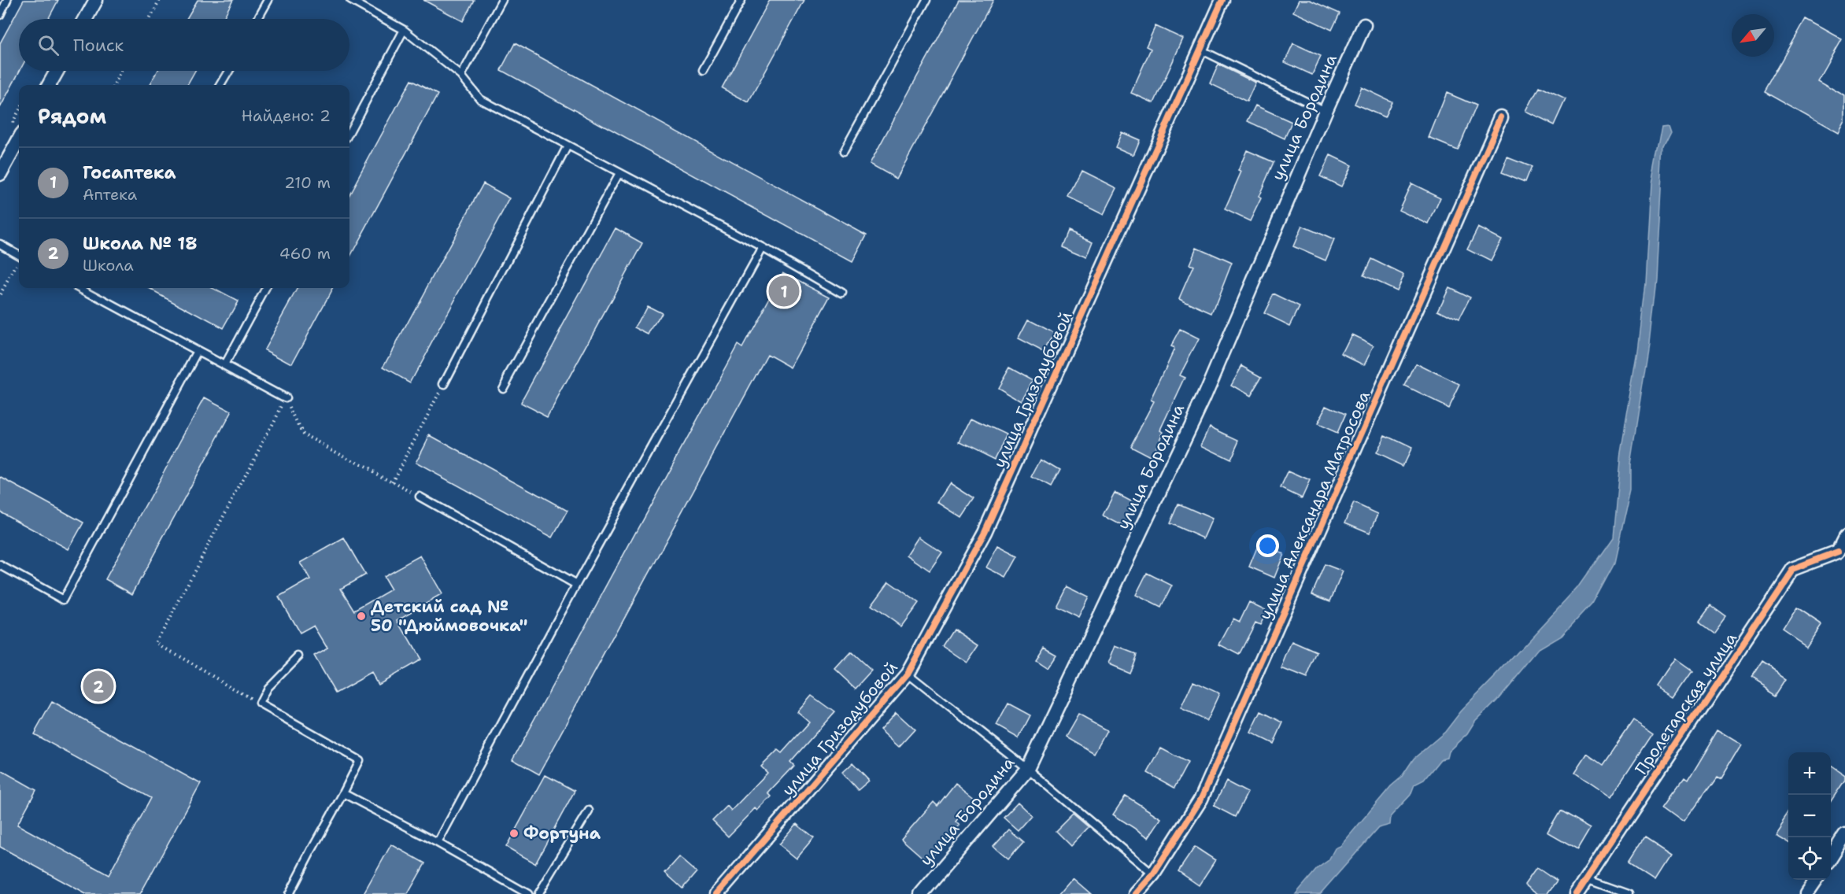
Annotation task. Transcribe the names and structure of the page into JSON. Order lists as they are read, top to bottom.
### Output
{
  "streets": {
    "street": [
      "улица Бородина",
      "улица Гризодубовой",
      "улица Александра Матросова",
      "Пролетарская улица"
    ]
  },
  "places": ["Детский сад № 50 \"Дюймовочка\"", "Фортуна"],
  "north": "bottom left",
  "page": {
    "search": "Поиск",
    "heading": ["Рядом", "Найдено: 2"],
    "list": [
      {
        "mark": "1",
        "name": "Госаптека",
        "note": "Аптека",
        "value": "210 m"
      },
      {
        "mark": "2",
        "name": "Школа № 18",
        "note": "Школа",
        "value": "460 m"
      }
    ],
    "pins": ["1", "2"],
    "map_buttons": ["+", "−"]
  }
}
